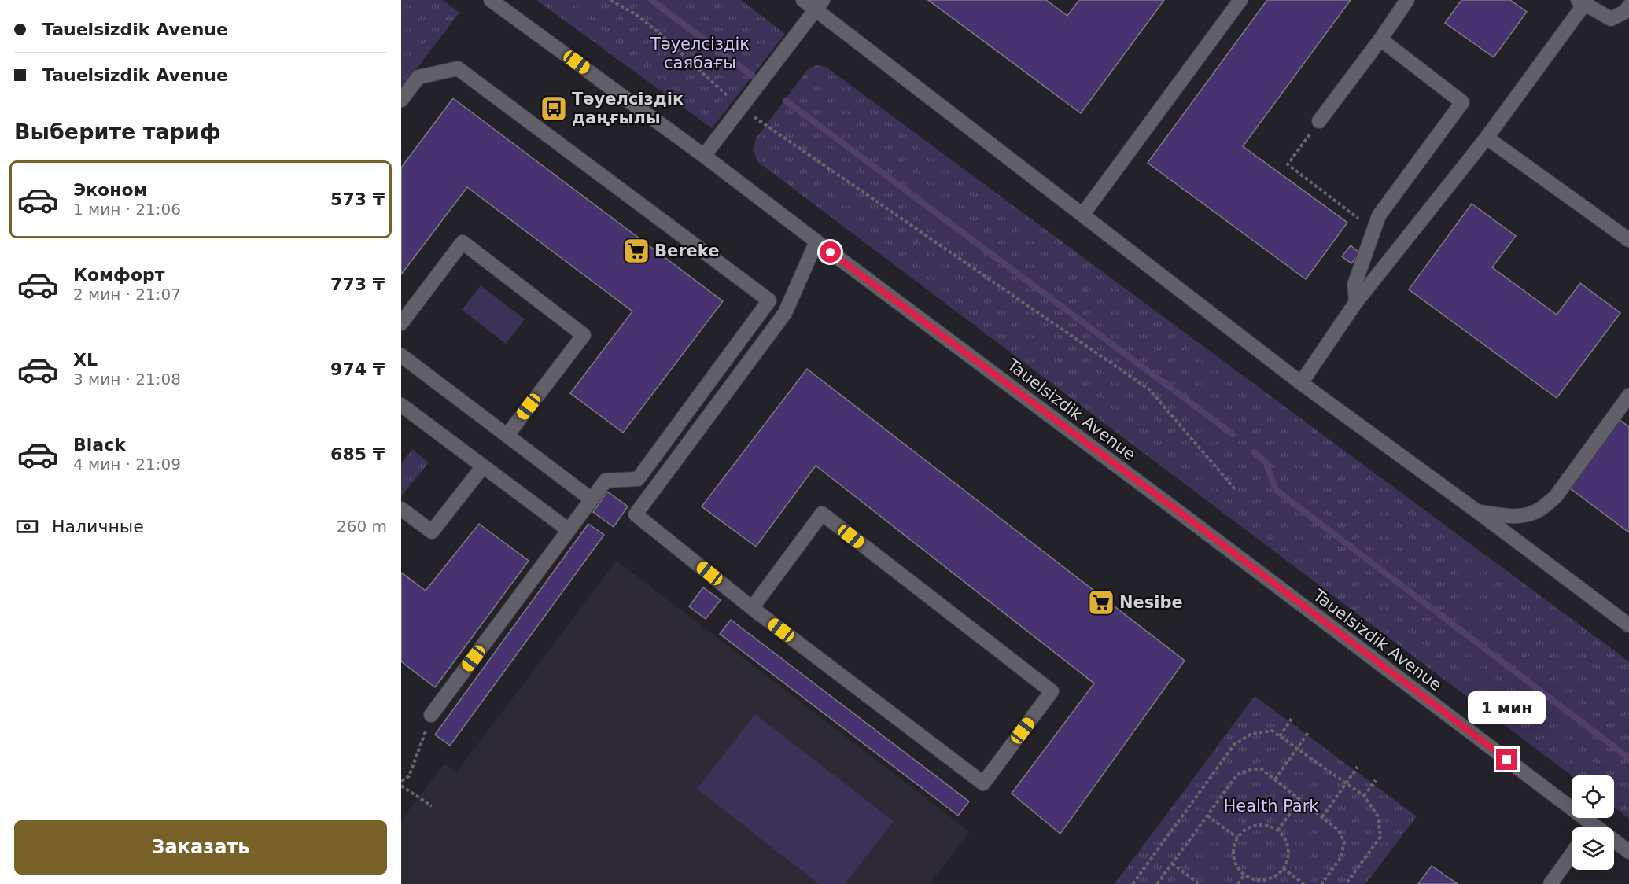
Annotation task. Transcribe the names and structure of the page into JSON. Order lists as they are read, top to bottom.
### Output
{
  "streets": {
    "street": ["Tauelsizdik Avenue"]
  },
  "parks": ["Тәуелсіздік саябағы", "Health Park"],
  "places": {
    "bus stop": ["Тәуелсіздік даңғылы"],
    "supermarket": ["Bereke", "Nesibe"]
  },
  "page": {
    "banner": ["Tauelsizdik Avenue", "Tauelsizdik Avenue"],
    "heading": "Выберите тариф",
    "list": [
      {
        "name": "Эконом",
        "note": "1 мин · 21:06",
        "value": "573 ₸"
      },
      {
        "name": "Комфорт",
        "note": "2 мин · 21:07",
        "value": "773 ₸"
      },
      {
        "name": "XL",
        "note": "3 мин · 21:08",
        "value": "974 ₸"
      },
      {
        "name": "Black",
        "note": "4 мин · 21:09",
        "value": "685 ₸"
      }
    ],
    "pay": ["Наличные", "260 m"],
    "bubble": "1 мин",
    "buttons": "Заказать"
  }
}
